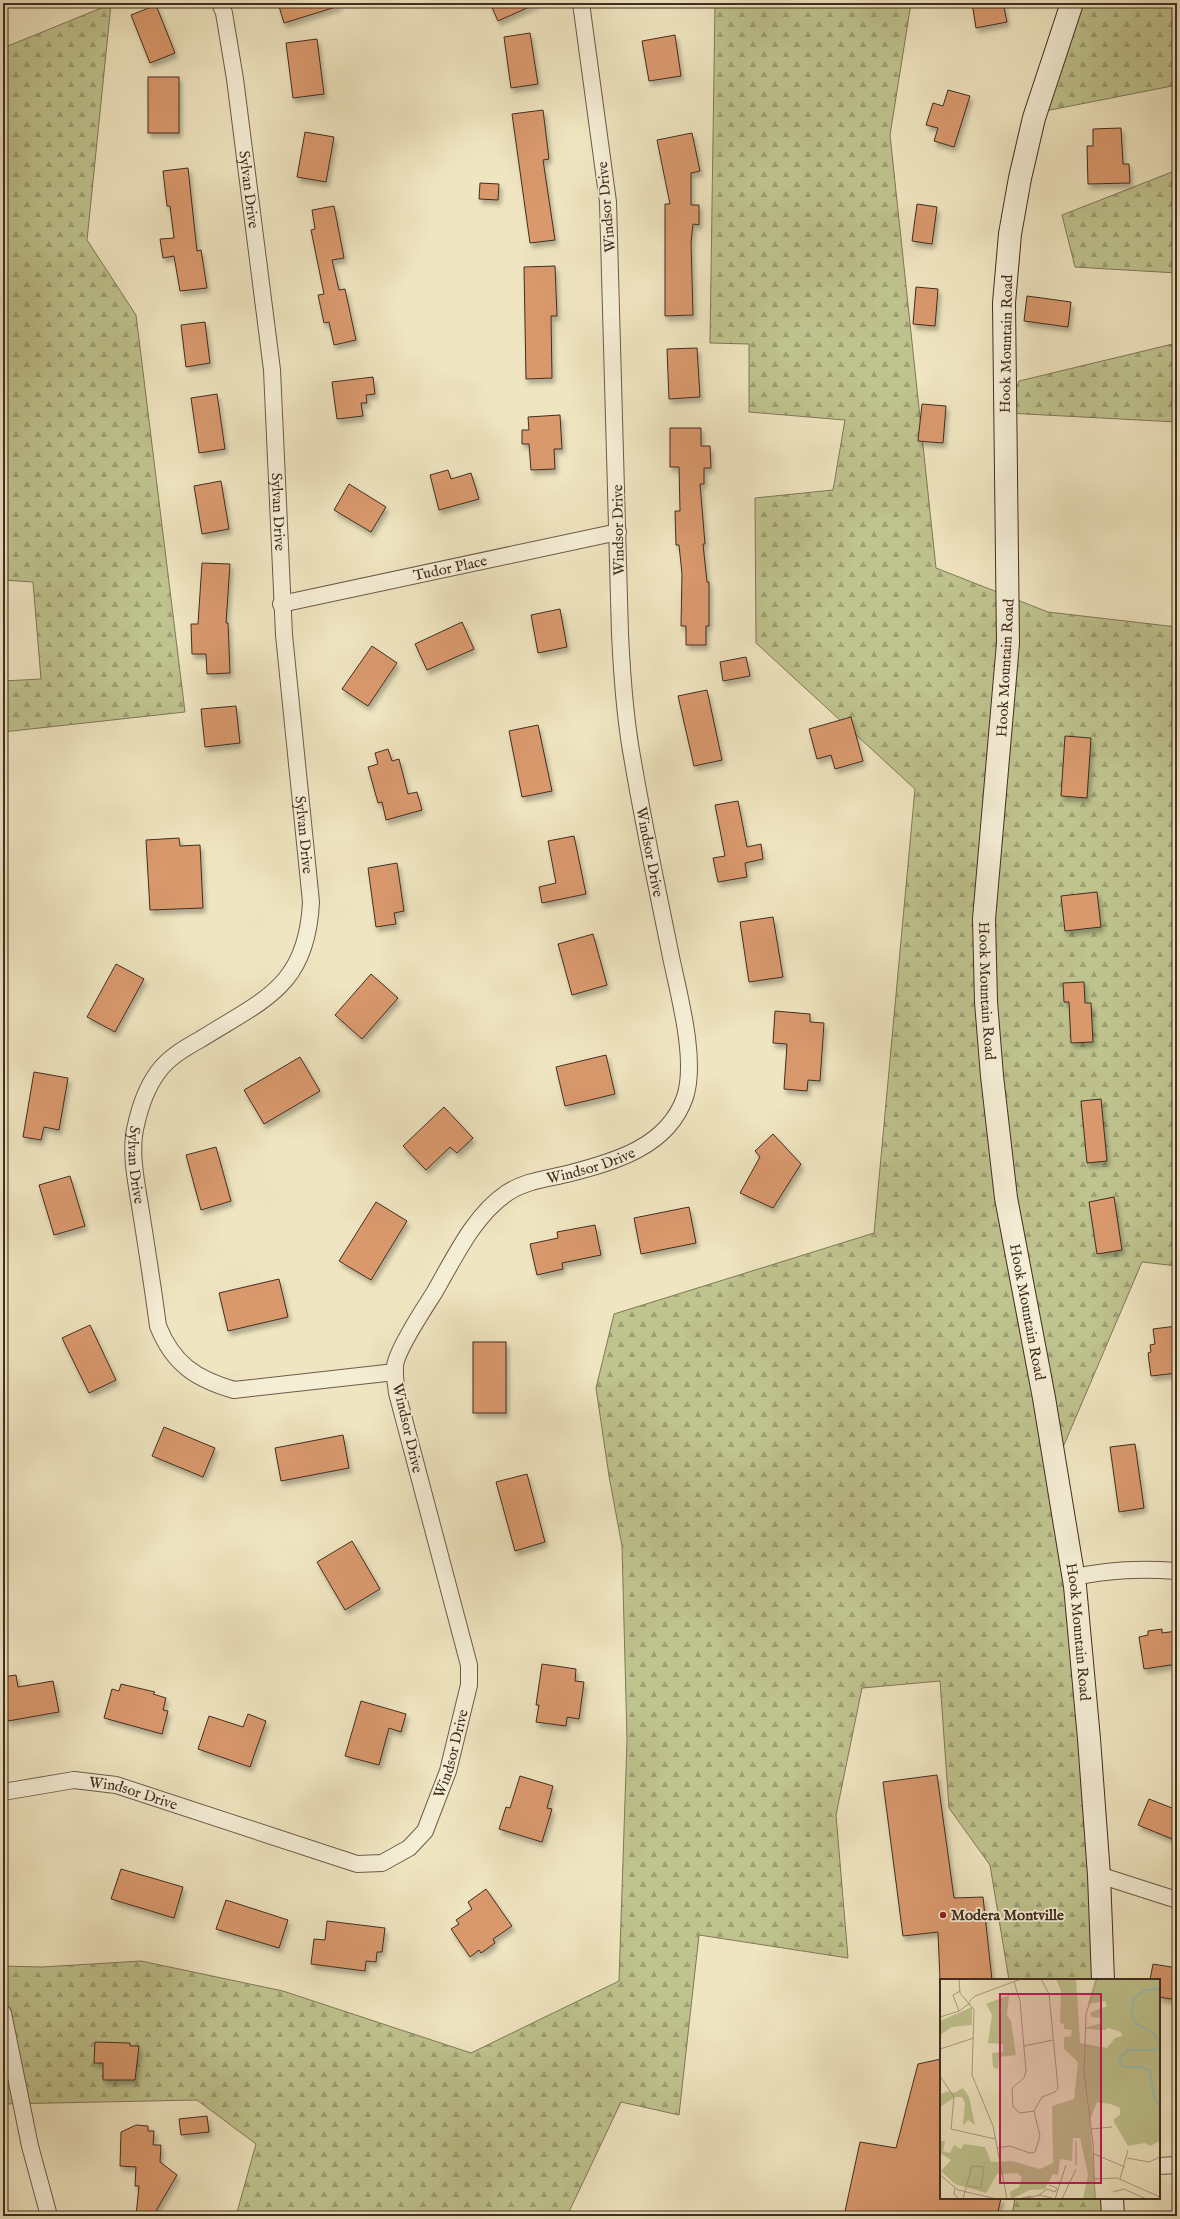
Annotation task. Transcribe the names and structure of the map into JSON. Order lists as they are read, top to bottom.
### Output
{
  "streets": {
    "street": [
      "Sylvan Drive",
      "Windsor Drive",
      "Hook Mountain Road",
      "Tudor Place"
    ]
  },
  "crossings": [
    ["Sylvan Drive", "Windsor Drive"],
    ["Sylvan Drive", "Tudor Place"],
    ["Windsor Drive", "Tudor Place"]
  ],
  "places": ["Modera Montville"]
}
